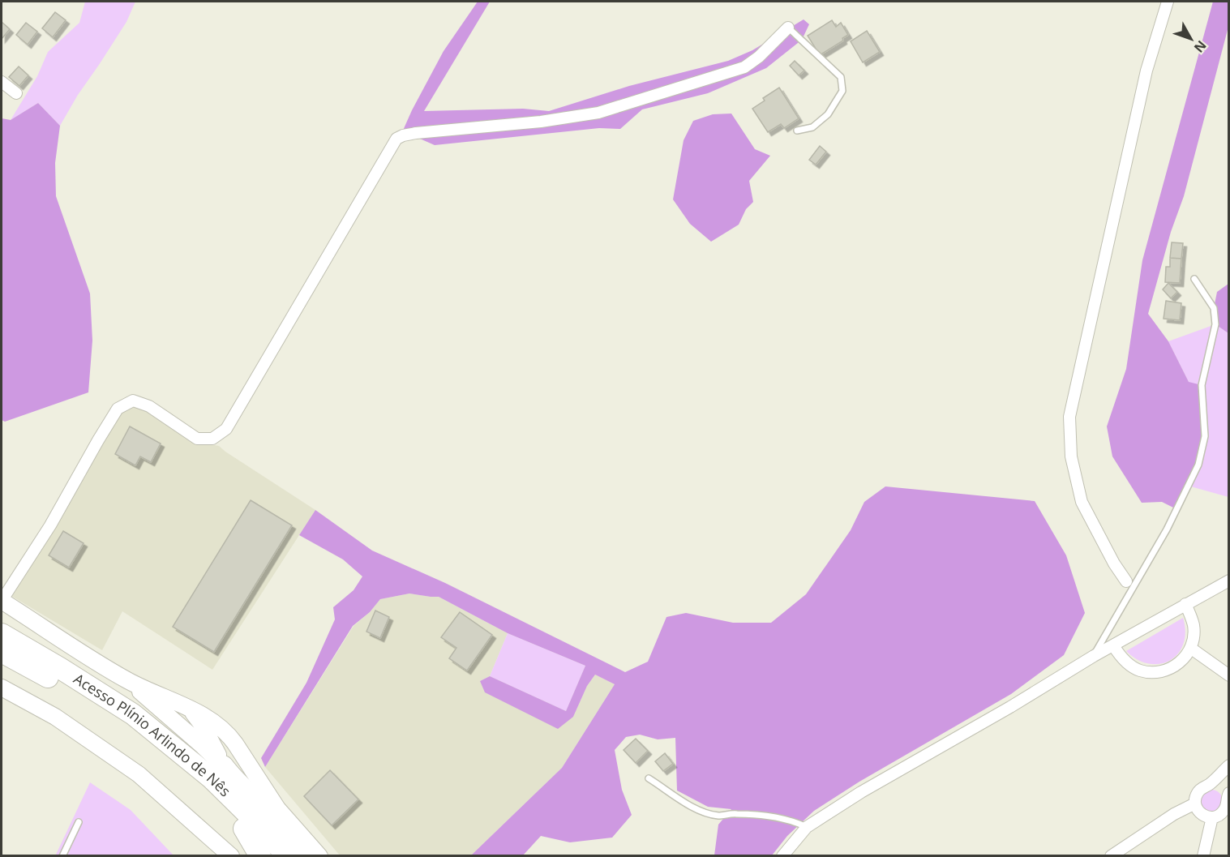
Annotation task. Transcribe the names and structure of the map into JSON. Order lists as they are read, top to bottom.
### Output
{
  "streets": {
    "highway": ["Acesso Plínio Arlindo de Nês"]
  },
  "north": "bottom right"
}
